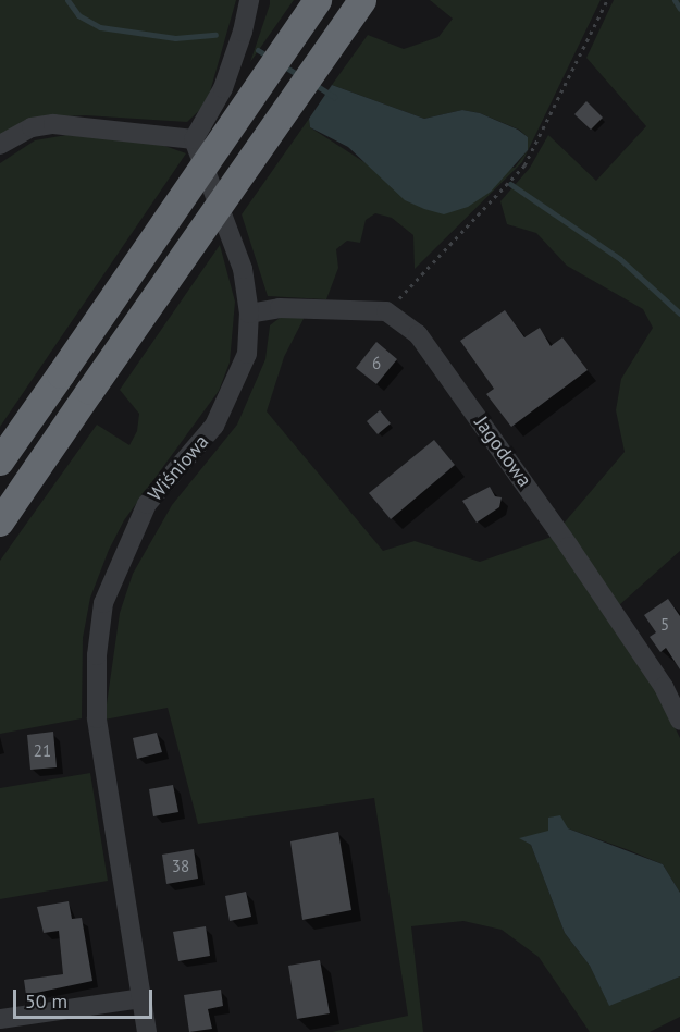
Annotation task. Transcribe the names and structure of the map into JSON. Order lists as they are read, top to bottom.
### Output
{
  "streets": {
    "street": ["Jagodowa", "Wiśniowa"]
  },
  "house_numbers": [
    "6",
    "5",
    "21",
    "38"
  ],
  "scale_bar": "50 m"
}
